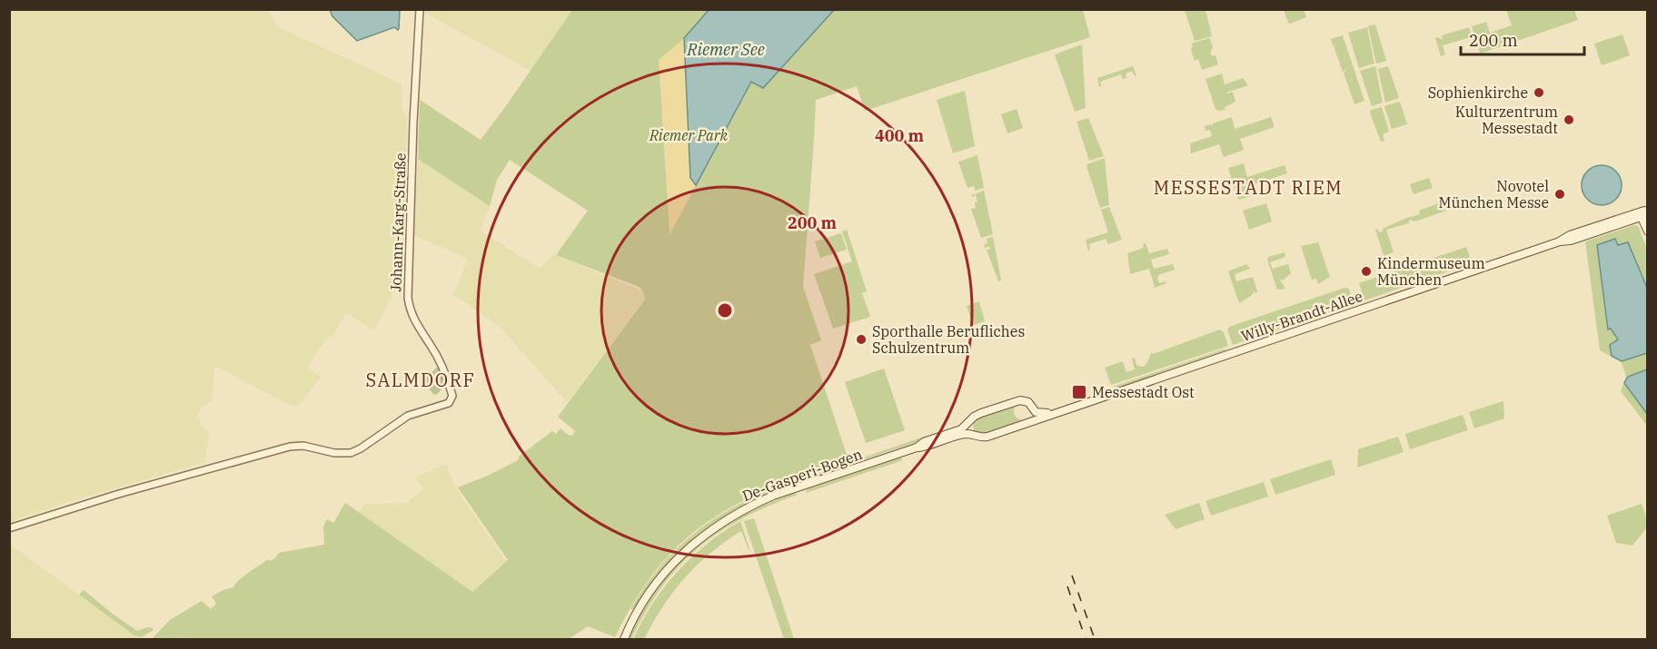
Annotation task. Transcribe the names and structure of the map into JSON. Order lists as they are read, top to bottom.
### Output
{
  "streets": {
    "main road": ["Willy-Brandt-Allee", "De-Gasperi-Bogen"],
    "street": ["Johann-Karg-Straße"]
  },
  "crossings": [
    ["Willy-Brandt-Allee", "De-Gasperi-Bogen"]
  ],
  "districts": ["MESSESTADT RIEM", "SALMDORF"],
  "water": ["Riemer See"],
  "parks": ["Riemer Park"],
  "places": {
    "other": [
      "Sophienkirche",
      "Kulturzentrum Messestadt",
      "Novotel München Messe",
      "Kindermuseum München",
      "Sporthalle Berufliches Schulzentrum"
    ],
    "transit": ["Messestadt Ost"]
  },
  "scale_bar": "200 m",
  "rings": ["400 m", "200 m"]
}
